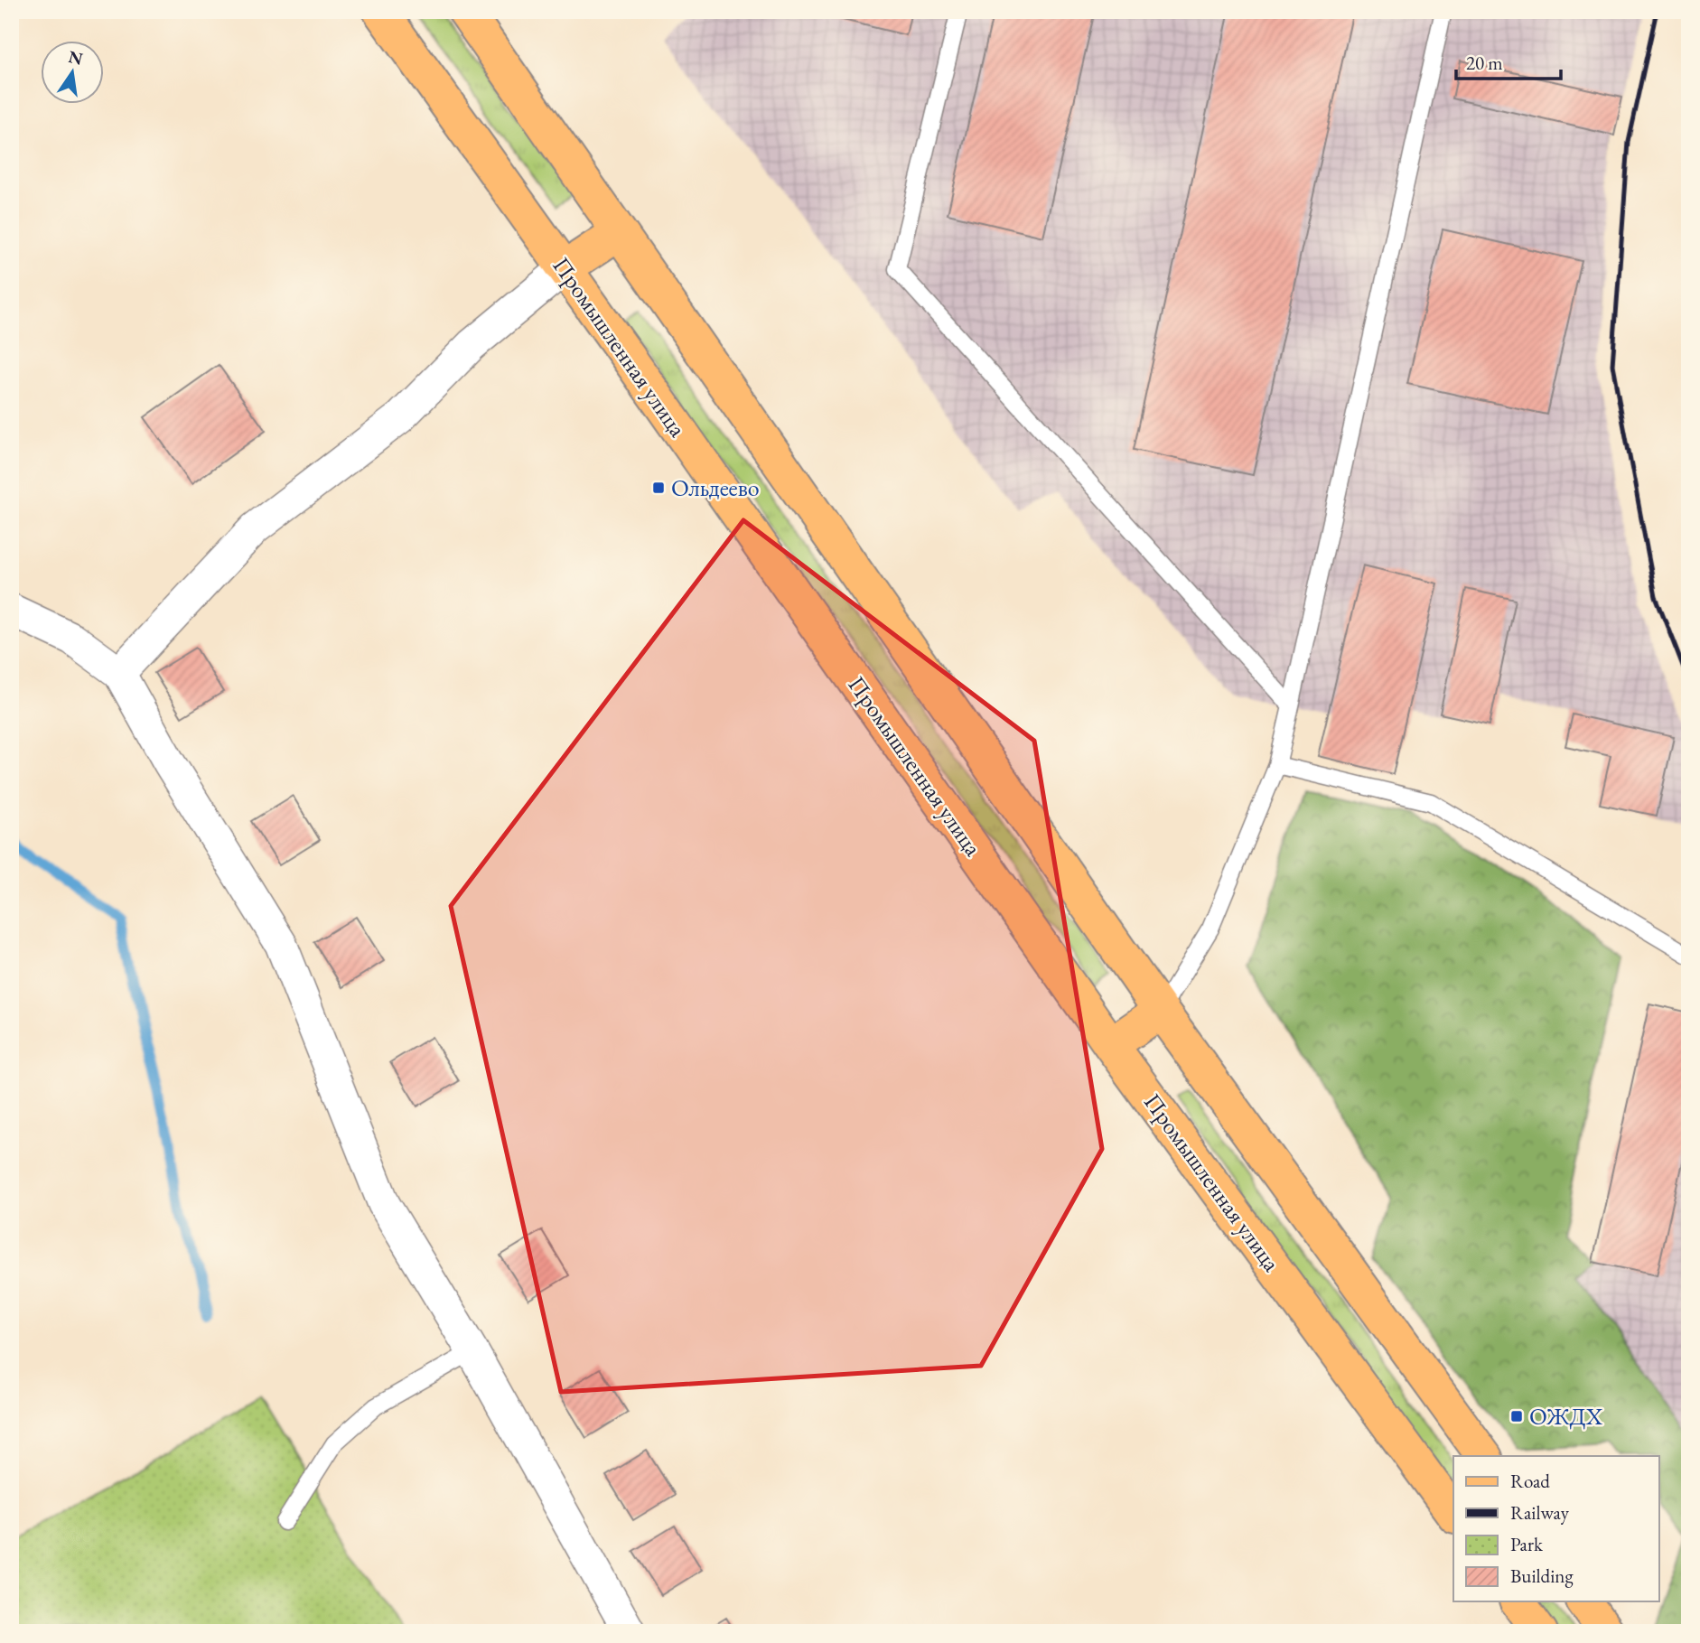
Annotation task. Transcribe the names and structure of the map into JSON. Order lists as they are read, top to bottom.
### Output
{
  "streets": {
    "main road": ["Промышленная улица"]
  },
  "places": {
    "transit": ["Ольдеево", "ОЖДХ"]
  },
  "legend": [
    "Road",
    "Railway",
    "Park",
    "Building"
  ],
  "scale_bar": "20 m",
  "north": "top"
}
